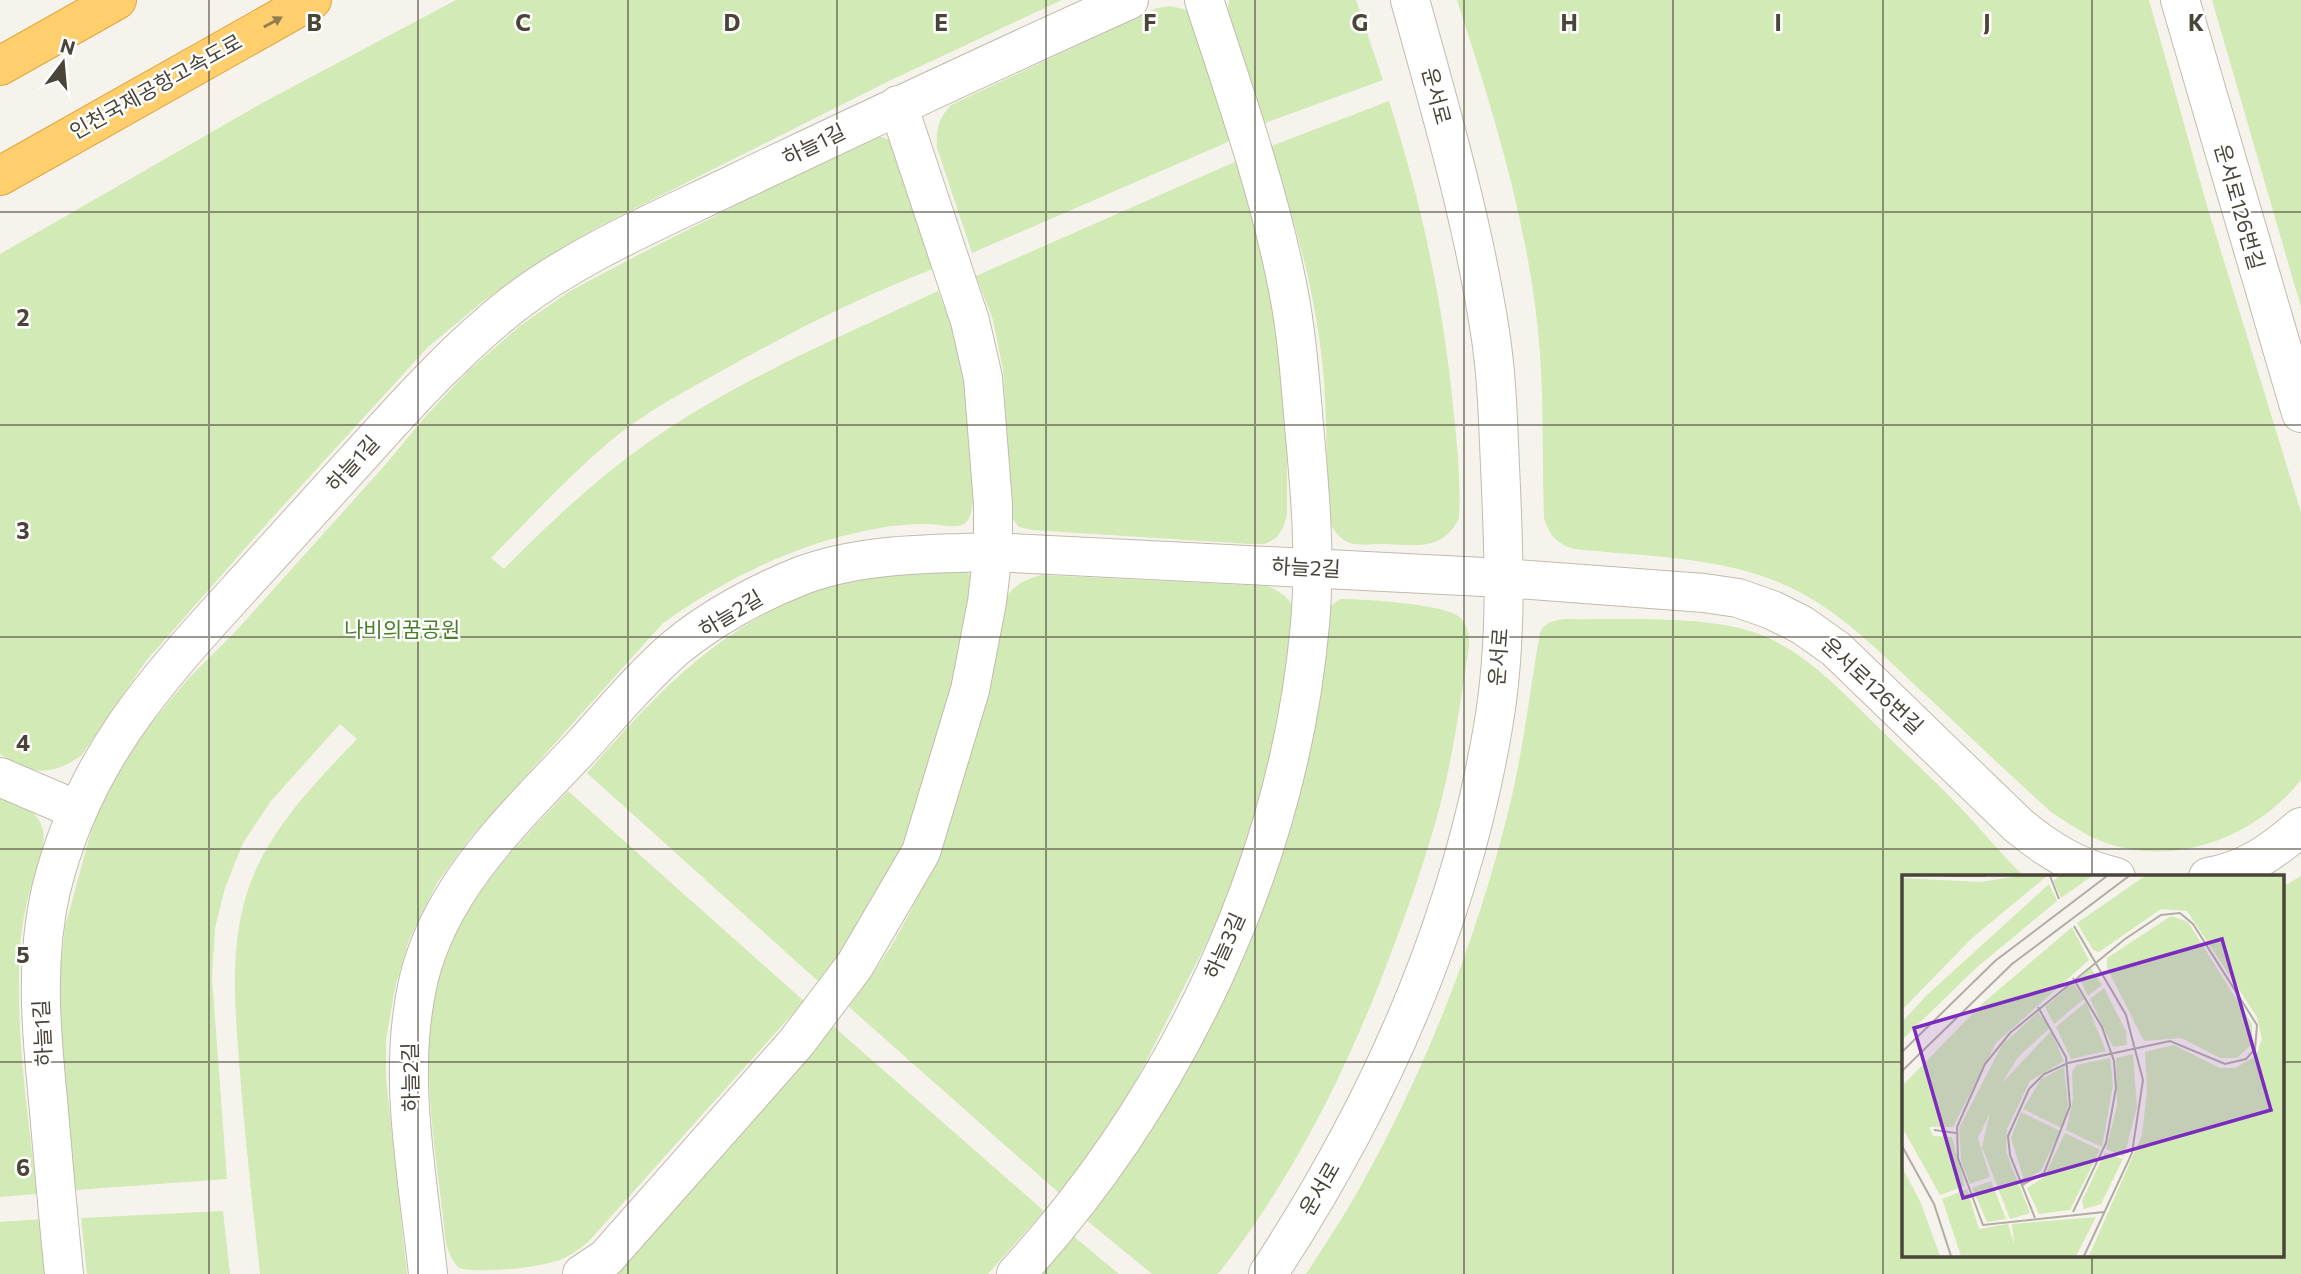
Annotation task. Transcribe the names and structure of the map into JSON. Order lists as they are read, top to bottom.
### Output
{
  "streets": {
    "highway": ["인천국제공항고속도로"],
    "street": [
      "운서로",
      "하늘1길",
      "운서로126번길",
      "하늘2길",
      "하늘3길"
    ]
  },
  "crossings": [
    ["운서로", "운서로126번길"],
    ["운서로", "하늘2길"],
    ["운서로126번길", "하늘2길"],
    ["하늘2길", "하늘3길"]
  ],
  "parks": ["나비의꿈공원"],
  "north": "top",
  "grid": {
    "columns": [
      "B",
      "C",
      "D",
      "E",
      "F",
      "G",
      "H",
      "I",
      "J",
      "K"
    ],
    "rows": [
      "2",
      "3",
      "4",
      "5",
      "6"
    ]
  }
}
